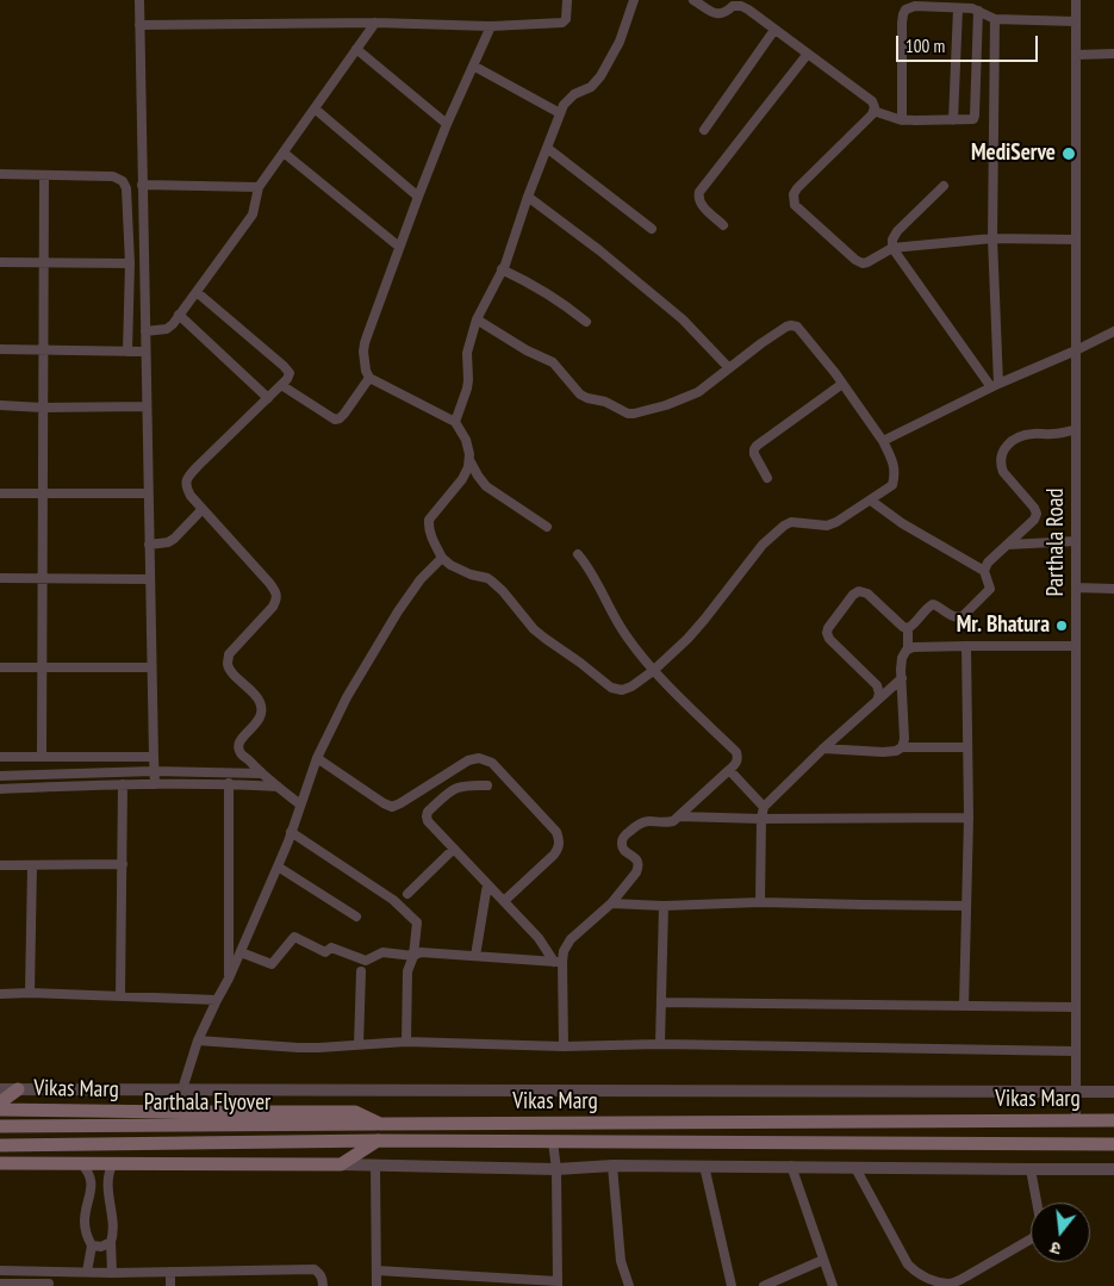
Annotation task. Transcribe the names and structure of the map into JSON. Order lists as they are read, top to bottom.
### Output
{
  "streets": {
    "main road": ["Vikas Marg", "Parthala Flyover"],
    "street": ["Parthala Road"]
  },
  "crossings": [
    ["Parthala Road", "Vikas Marg"],
    ["Vikas Marg", "Parthala Flyover"]
  ],
  "places": ["MediServe", "Mr. Bhatura"],
  "scale_bar": "100 m",
  "north": "bottom"
}
